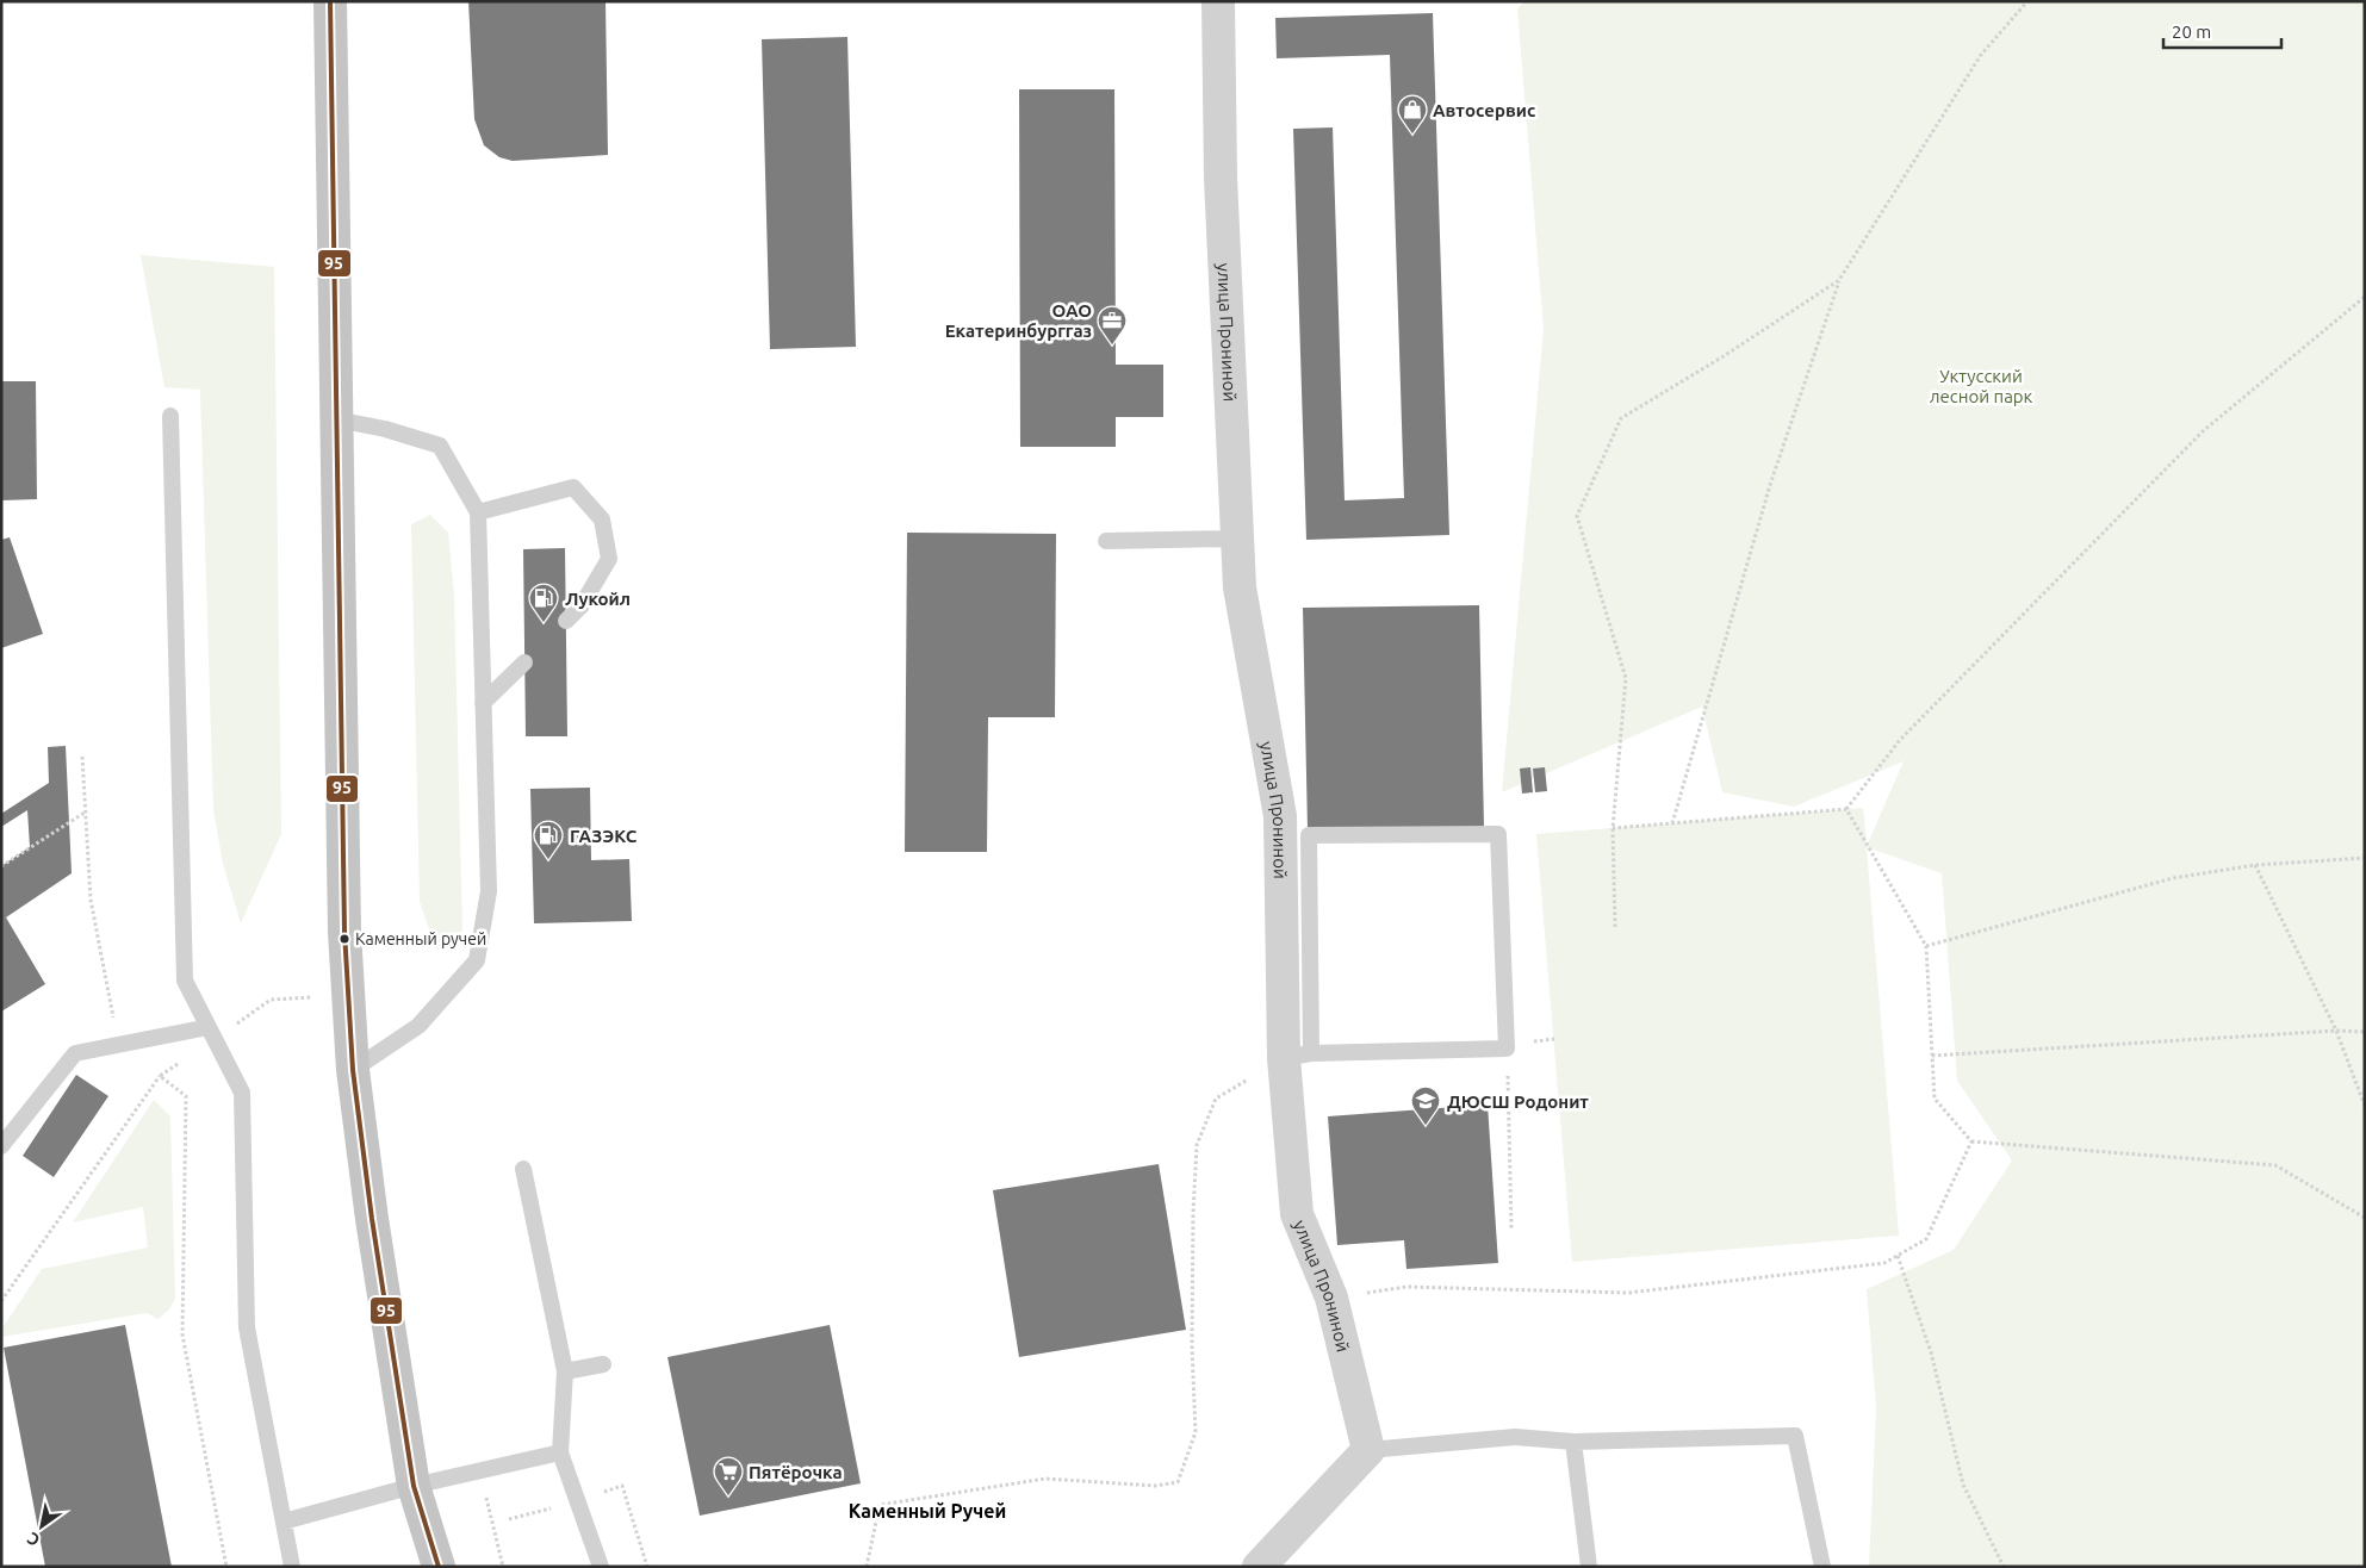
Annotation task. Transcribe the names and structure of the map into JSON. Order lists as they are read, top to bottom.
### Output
{
  "streets": {
    "street": ["улица Прониной"]
  },
  "districts": ["Каменный Ручей"],
  "parks": ["Уктусский лесной парк"],
  "places": {
    "shop": ["Автосервис"],
    "office": ["ОАО Екатеринбурггаз"],
    "fuel station": ["Лукойл", "ГАЗЭКС"],
    "other": ["Каменный ручей"],
    "school or university": ["ДЮСШ Родонит"],
    "supermarket": ["Пятёрочка"]
  },
  "lines": ["transit line 95"],
  "scale_bar": "20 m",
  "north": "bottom left"
}
